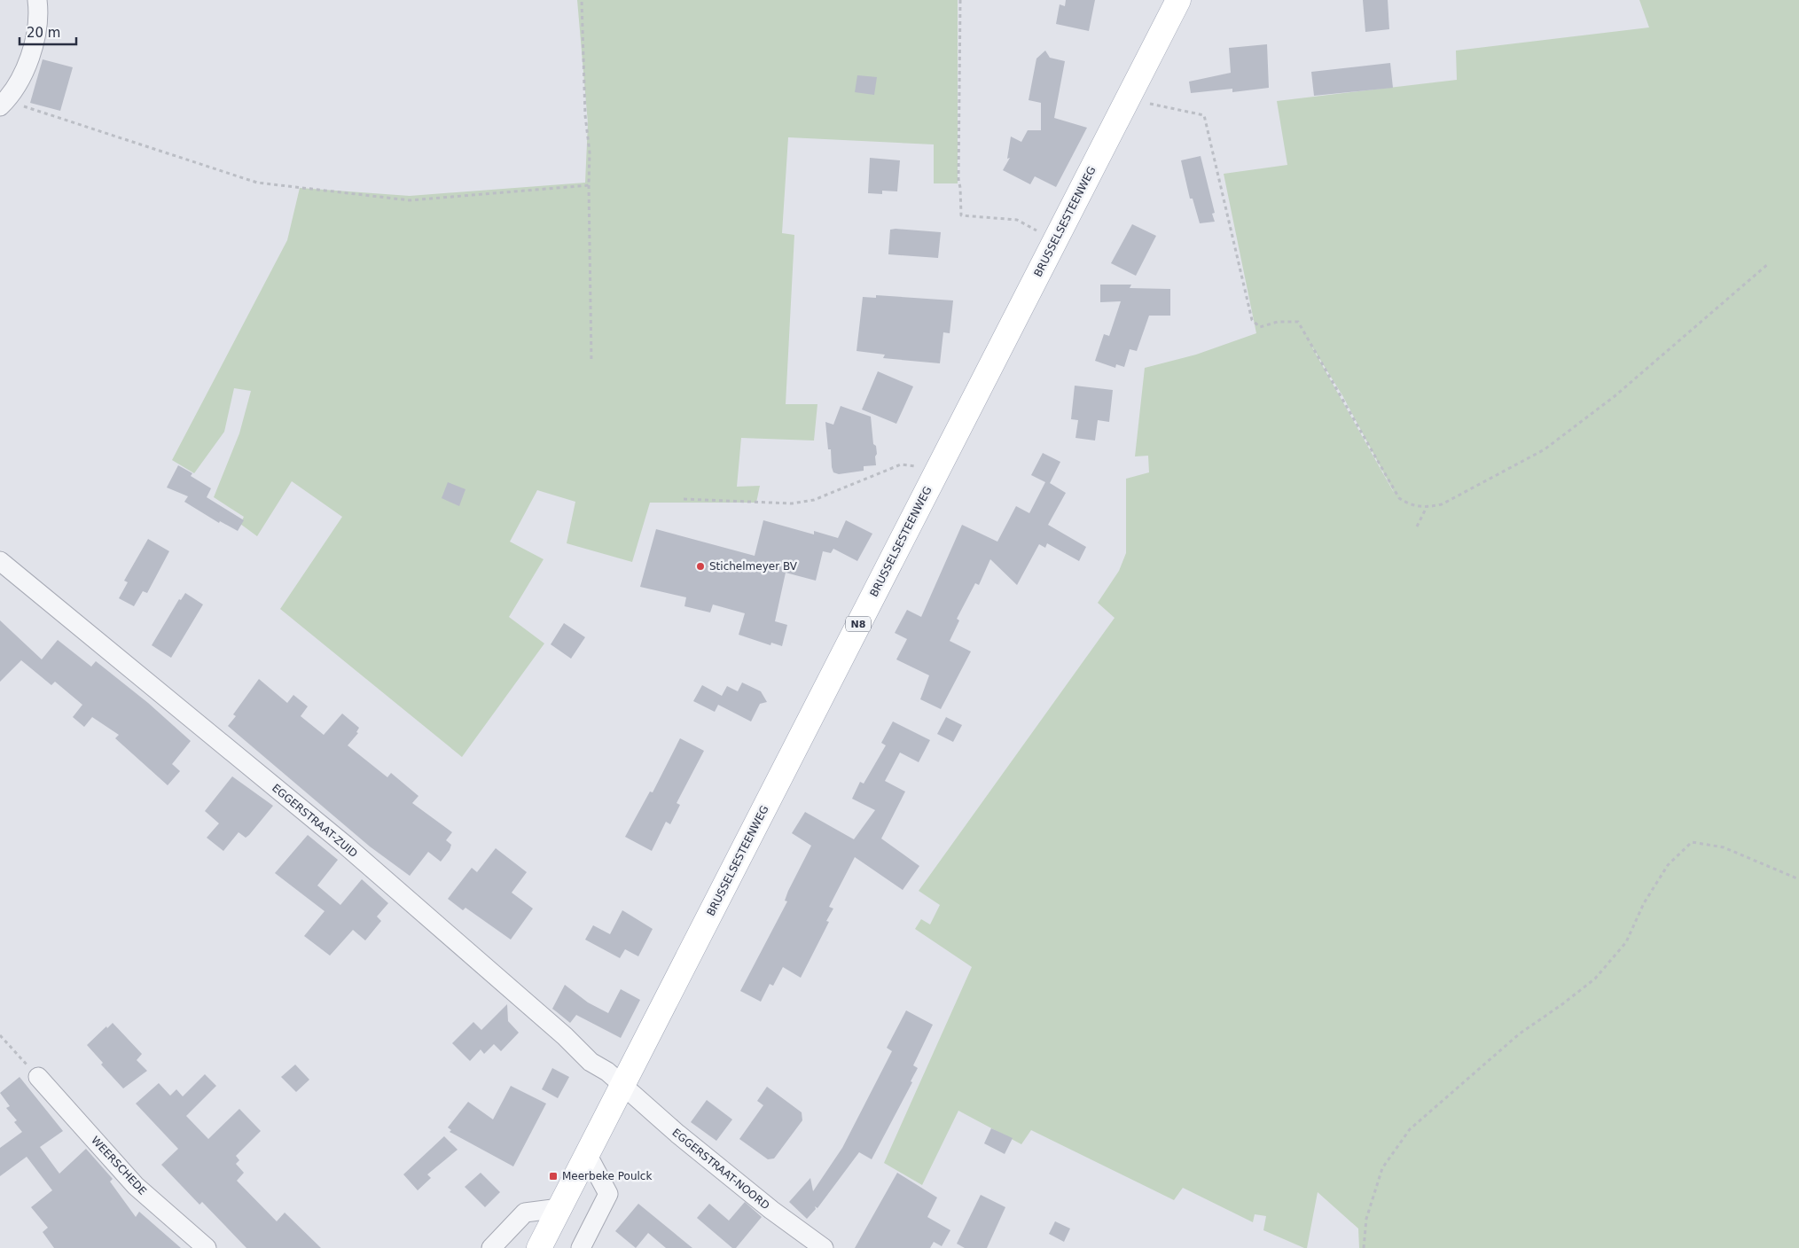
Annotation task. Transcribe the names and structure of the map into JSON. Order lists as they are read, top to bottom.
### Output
{
  "streets": {
    "main road": ["BRUSSELSESTEENWEG", "N8"],
    "street": ["EGGERSTRAAT-ZUID", "WEERSCHEDE", "EGGERSTRAAT-NOORD"]
  },
  "crossings": [
    ["BRUSSELSESTEENWEG", "EGGERSTRAAT-ZUID"],
    ["BRUSSELSESTEENWEG", "EGGERSTRAAT-NOORD"],
    ["EGGERSTRAAT-ZUID", "EGGERSTRAAT-NOORD"]
  ],
  "places": {
    "other": ["Stichelmeyer BV"],
    "transit": ["Meerbeke Poulck"]
  },
  "scale_bar": "20 m"
}
